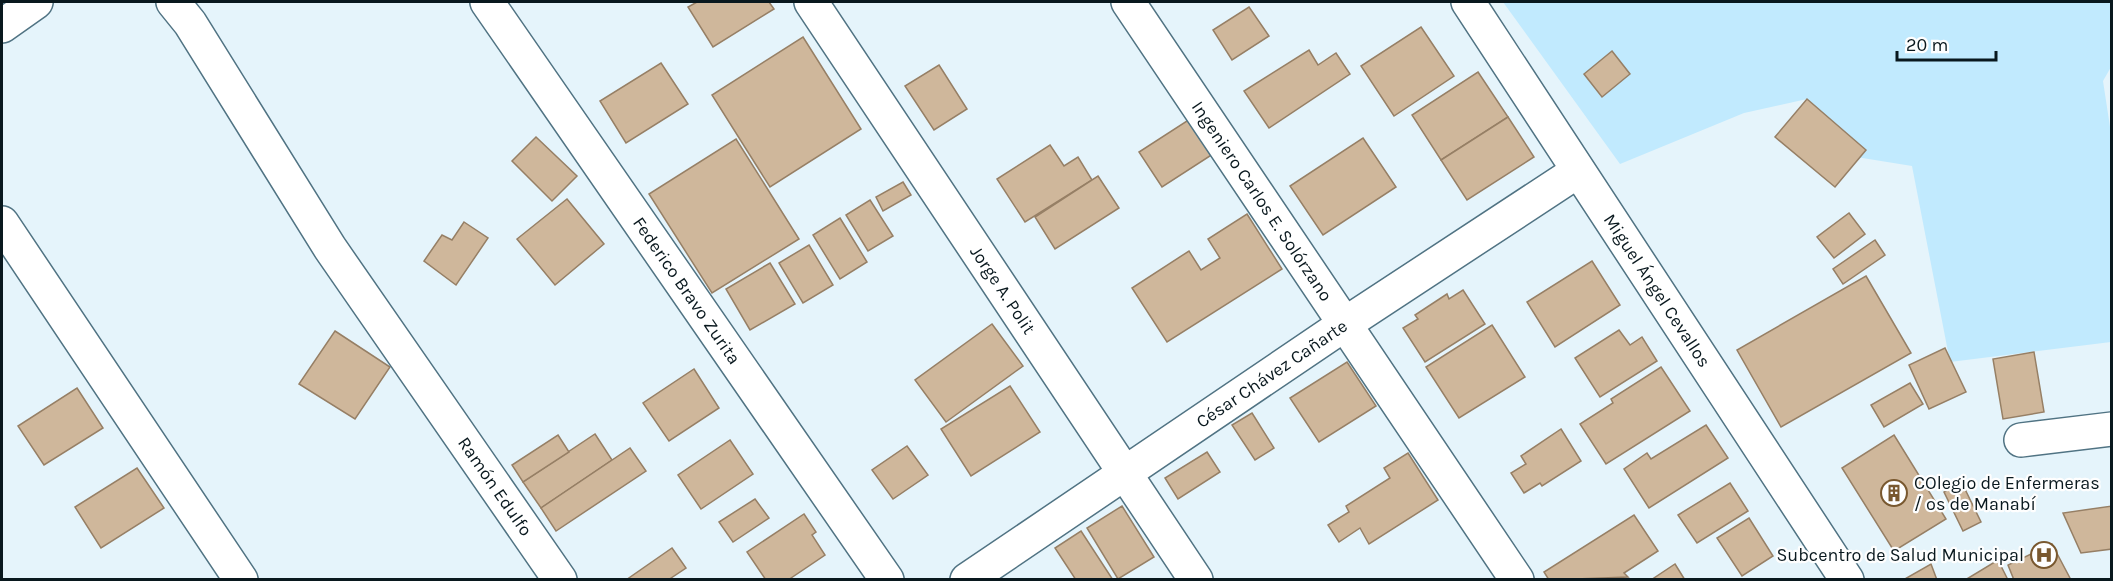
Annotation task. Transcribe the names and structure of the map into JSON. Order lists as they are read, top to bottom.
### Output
{
  "streets": {
    "street": [
      "Ingeniero Carlos E. Solórzano",
      "Federico Bravo Zurita",
      "Jorge A. Polit",
      "Miguel Ángel Cevallos",
      "César Chávez Cañarte",
      "Ramón Edulfo"
    ]
  },
  "crossings": [
    ["Ingeniero Carlos E. Solórzano", "César Chávez Cañarte"],
    ["Jorge A. Polit", "César Chávez Cañarte"],
    ["Miguel Ángel Cevallos", "César Chávez Cañarte"]
  ],
  "places": {
    "building": ["COlegio de Enfermeras / os de Manabí"],
    "hospital": ["Subcentro de Salud Municipal"]
  },
  "scale_bar": "20 m"
}
